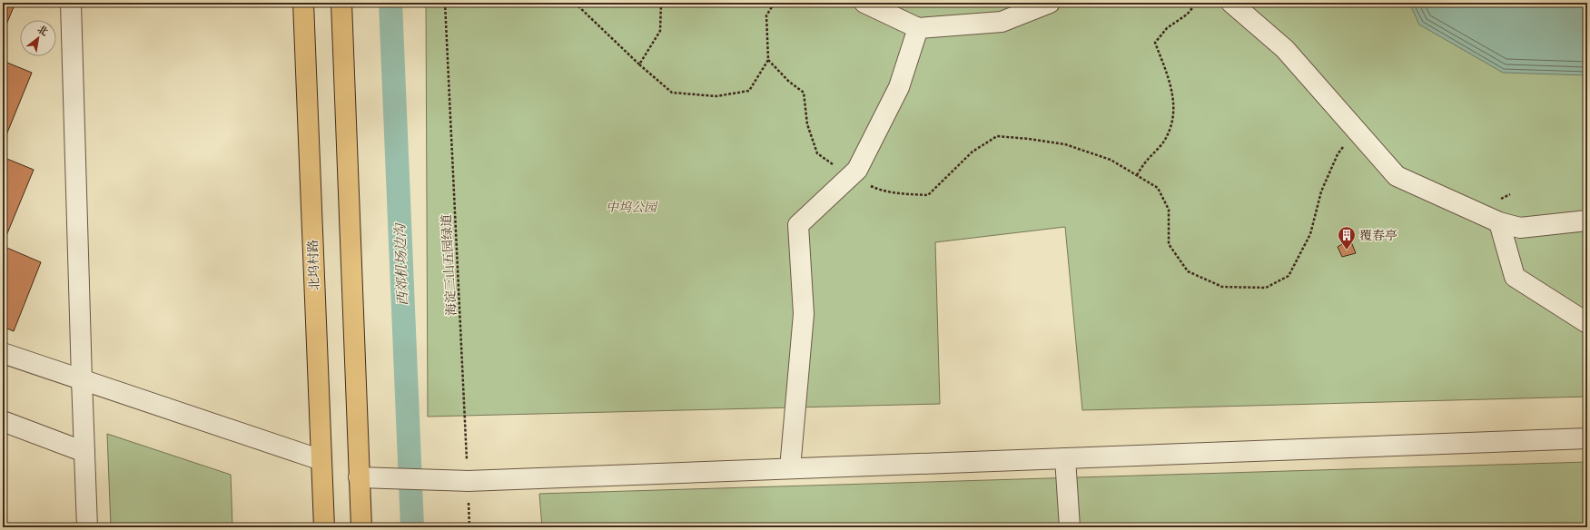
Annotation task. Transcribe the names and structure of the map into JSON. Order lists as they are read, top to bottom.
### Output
{
  "streets": {
    "main road": ["北坞村路"],
    "path": ["海淀三山五园绿道"]
  },
  "water": ["西郊机场边沟"],
  "parks": ["中坞公园"],
  "places": {
    "building": ["覆春亭"]
  },
  "north": "top right"
}
